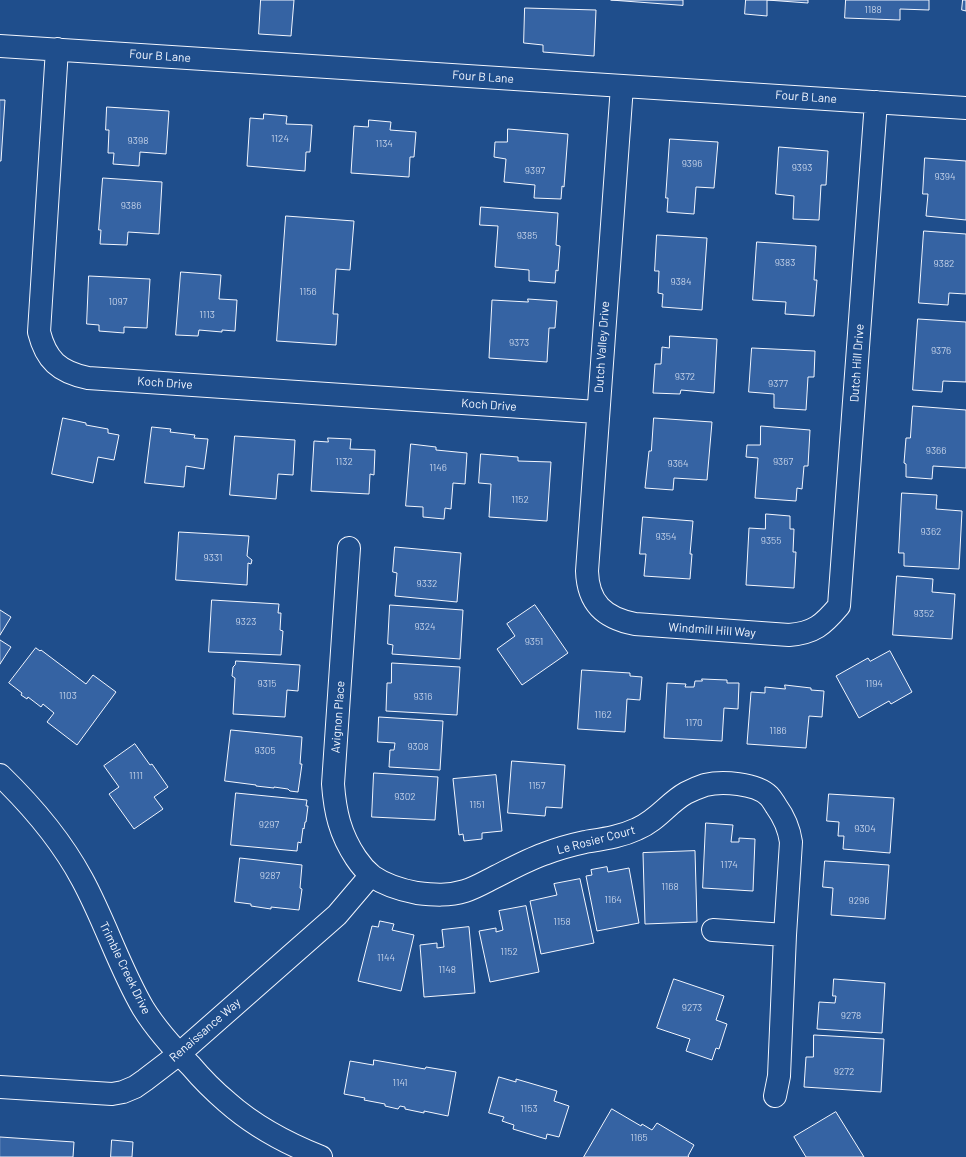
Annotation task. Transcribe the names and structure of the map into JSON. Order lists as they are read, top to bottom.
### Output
{
  "streets": {
    "street": [
      "Four B Lane",
      "Dutch Valley Drive",
      "Dutch Hill Drive",
      "Koch Drive",
      "Windmill Hill Way",
      "Avignon Place",
      "Le Rosier Court",
      "Trimble Creek Drive",
      "Renaissance Way"
    ]
  },
  "crossings": [
    ["Four B Lane", "Dutch Valley Drive"],
    ["Four B Lane", "Dutch Hill Drive"],
    ["Four B Lane", "Koch Drive"],
    ["Dutch Valley Drive", "Koch Drive"],
    ["Dutch Valley Drive", "Windmill Hill Way"],
    ["Dutch Hill Drive", "Windmill Hill Way"],
    ["Avignon Place", "Le Rosier Court"],
    ["Avignon Place", "Renaissance Way"],
    ["Le Rosier Court", "Renaissance Way"],
    ["Trimble Creek Drive", "Renaissance Way"]
  ],
  "house_numbers": [
    "1188",
    "1124",
    "9398",
    "1134",
    "9396",
    "9393",
    "9397",
    "9394",
    "9386",
    "9385",
    "9383",
    "9382",
    "9384",
    "1156",
    "1097",
    "1113",
    "9373",
    "9376",
    "9372",
    "9377",
    "9366",
    "1132",
    "9367",
    "9364",
    "1146",
    "1152",
    "9362",
    "9354",
    "9355",
    "9331",
    "9332",
    "9352",
    "9323",
    "9324",
    "9351",
    "9315",
    "1194",
    "1103",
    "9316",
    "1162",
    "1170",
    "1186",
    "9308",
    "9305",
    "1111",
    "1157",
    "9302",
    "1151",
    "9297",
    "9304",
    "1174",
    "9287",
    "1168",
    "1164",
    "9296",
    "1158",
    "1152",
    "1144",
    "1148",
    "9273",
    "9278",
    "9272",
    "1141",
    "1153",
    "1165"
  ]
}
